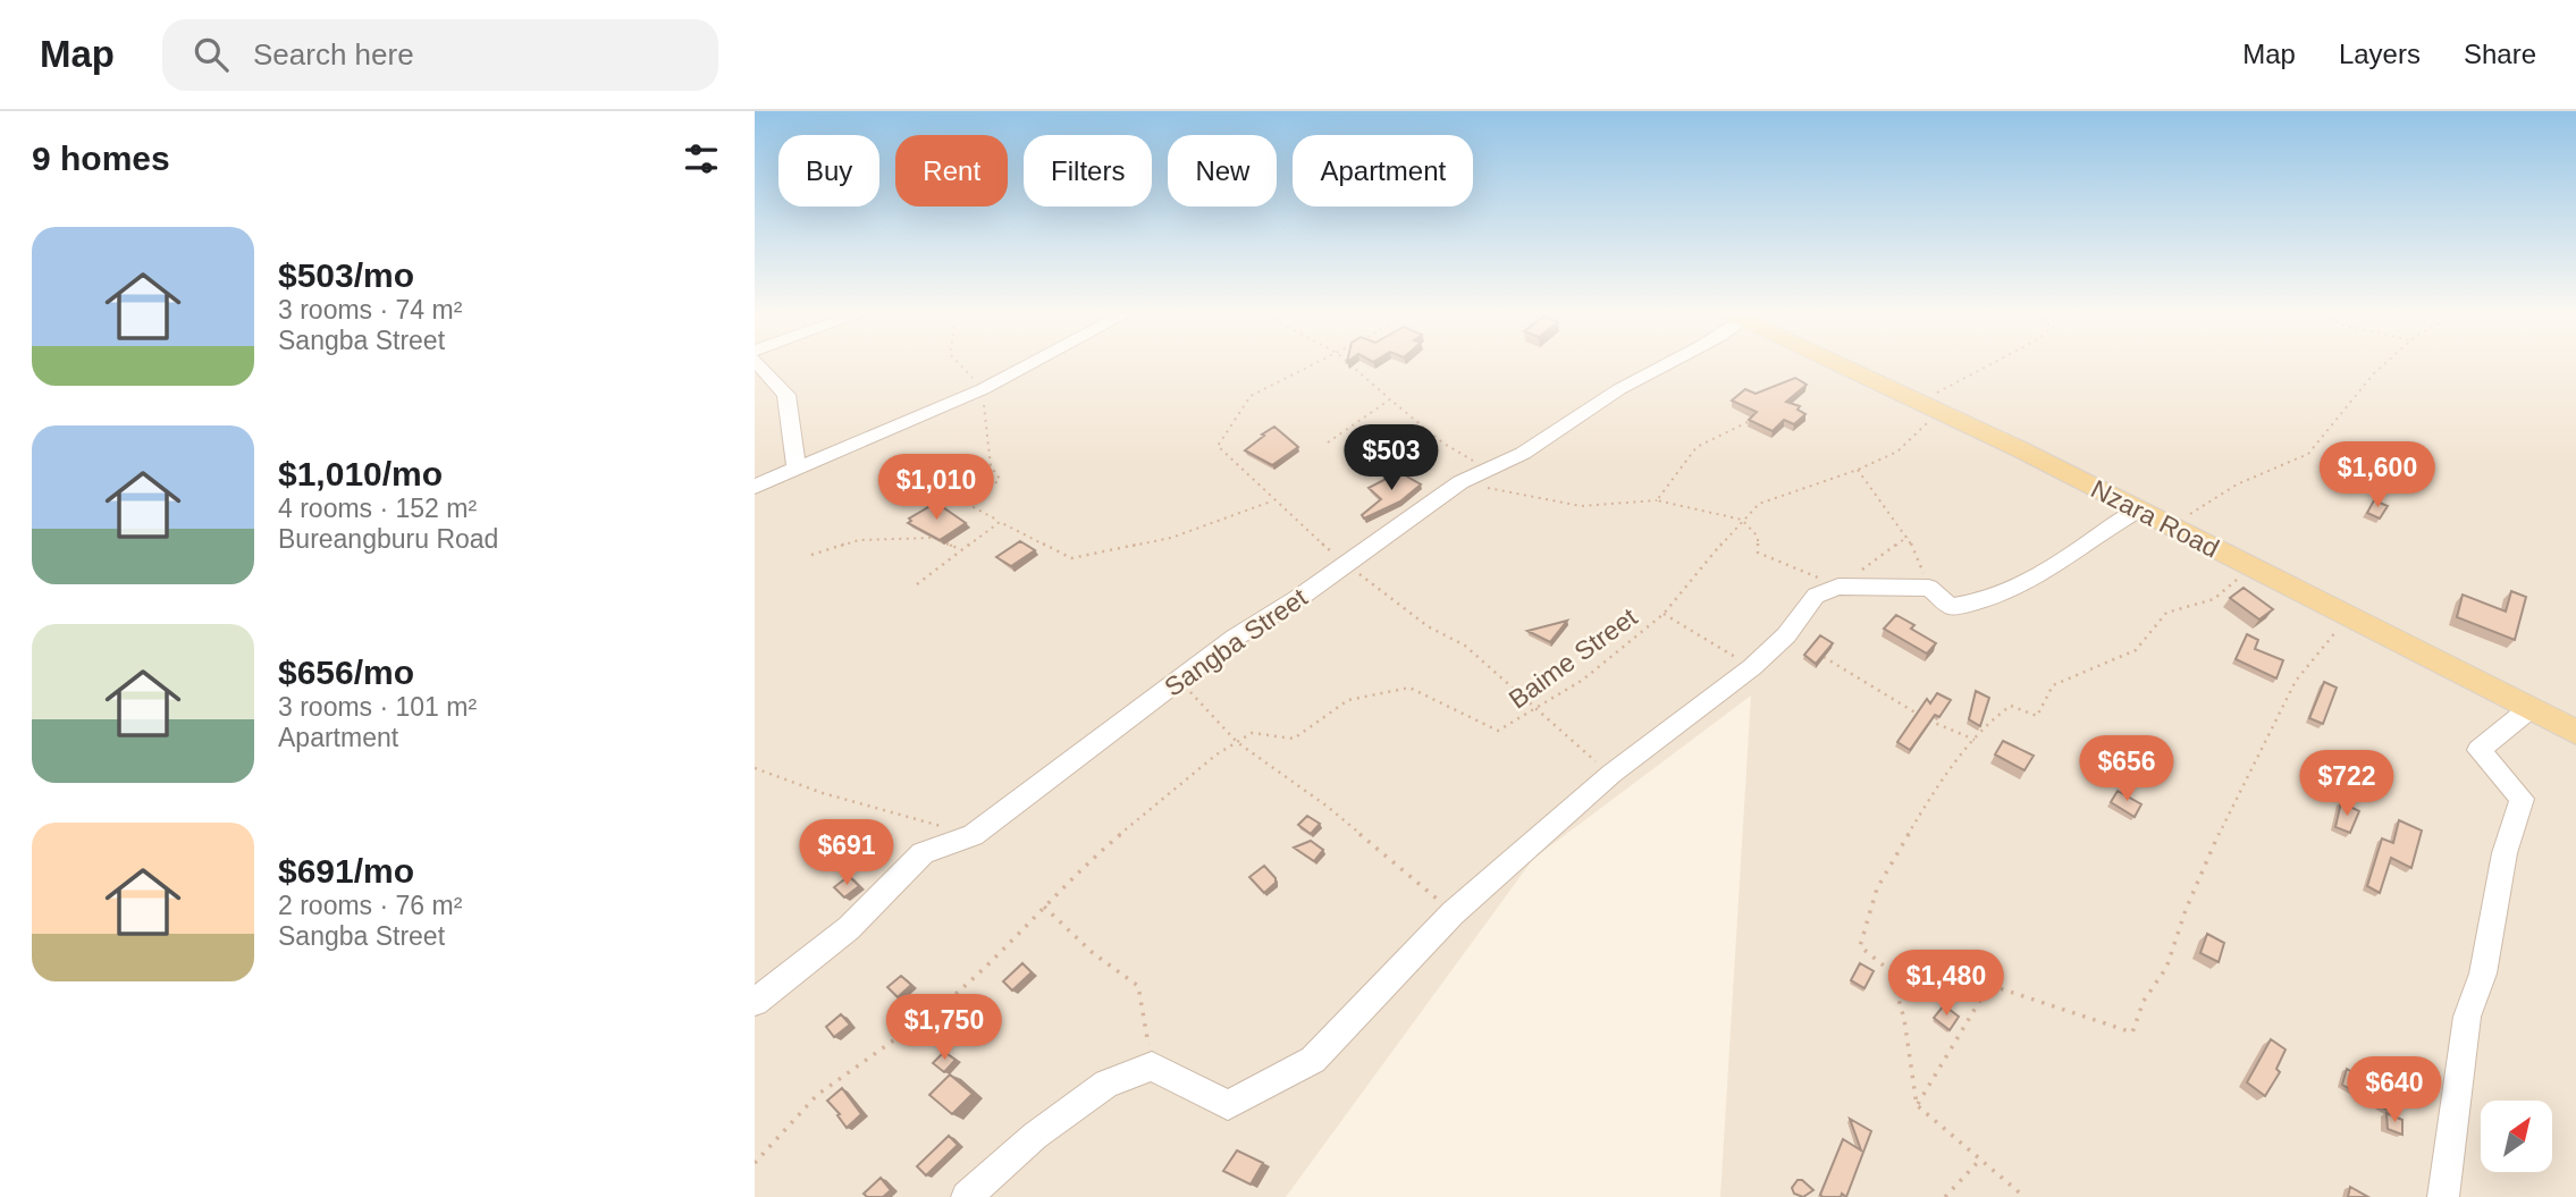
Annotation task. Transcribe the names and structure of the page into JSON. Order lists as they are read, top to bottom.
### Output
{
  "streets": {
    "main road": ["Nzara Road"],
    "street": ["Sangba Street"],
    "path": ["Baime Street"]
  },
  "crossings": [
    ["Nzara Road", "Baime Street"]
  ],
  "north": "top right",
  "page": {
    "header": "Map",
    "search": "Search here",
    "nav": ["Map", "Layers", "Share"],
    "heading": "9 homes",
    "chip": [
      "Buy",
      "Rent",
      "Filters",
      "New",
      "Apartment"
    ],
    "list": [
      {
        "name": "$503/mo",
        "note": "3 rooms · 74 m² · Sangba Street"
      },
      {
        "name": "$1,010/mo",
        "note": "4 rooms · 152 m² · Bureangburu Road"
      },
      {
        "name": "$656/mo",
        "note": "3 rooms · 101 m² · Apartment"
      },
      {
        "name": "$691/mo",
        "note": "2 rooms · 76 m² · Sangba Street"
      }
    ],
    "price": [
      "$503",
      "$1,600",
      "$1,010",
      "$656",
      "$722",
      "$691",
      "$1,480",
      "$1,750",
      "$640"
    ]
  }
}
